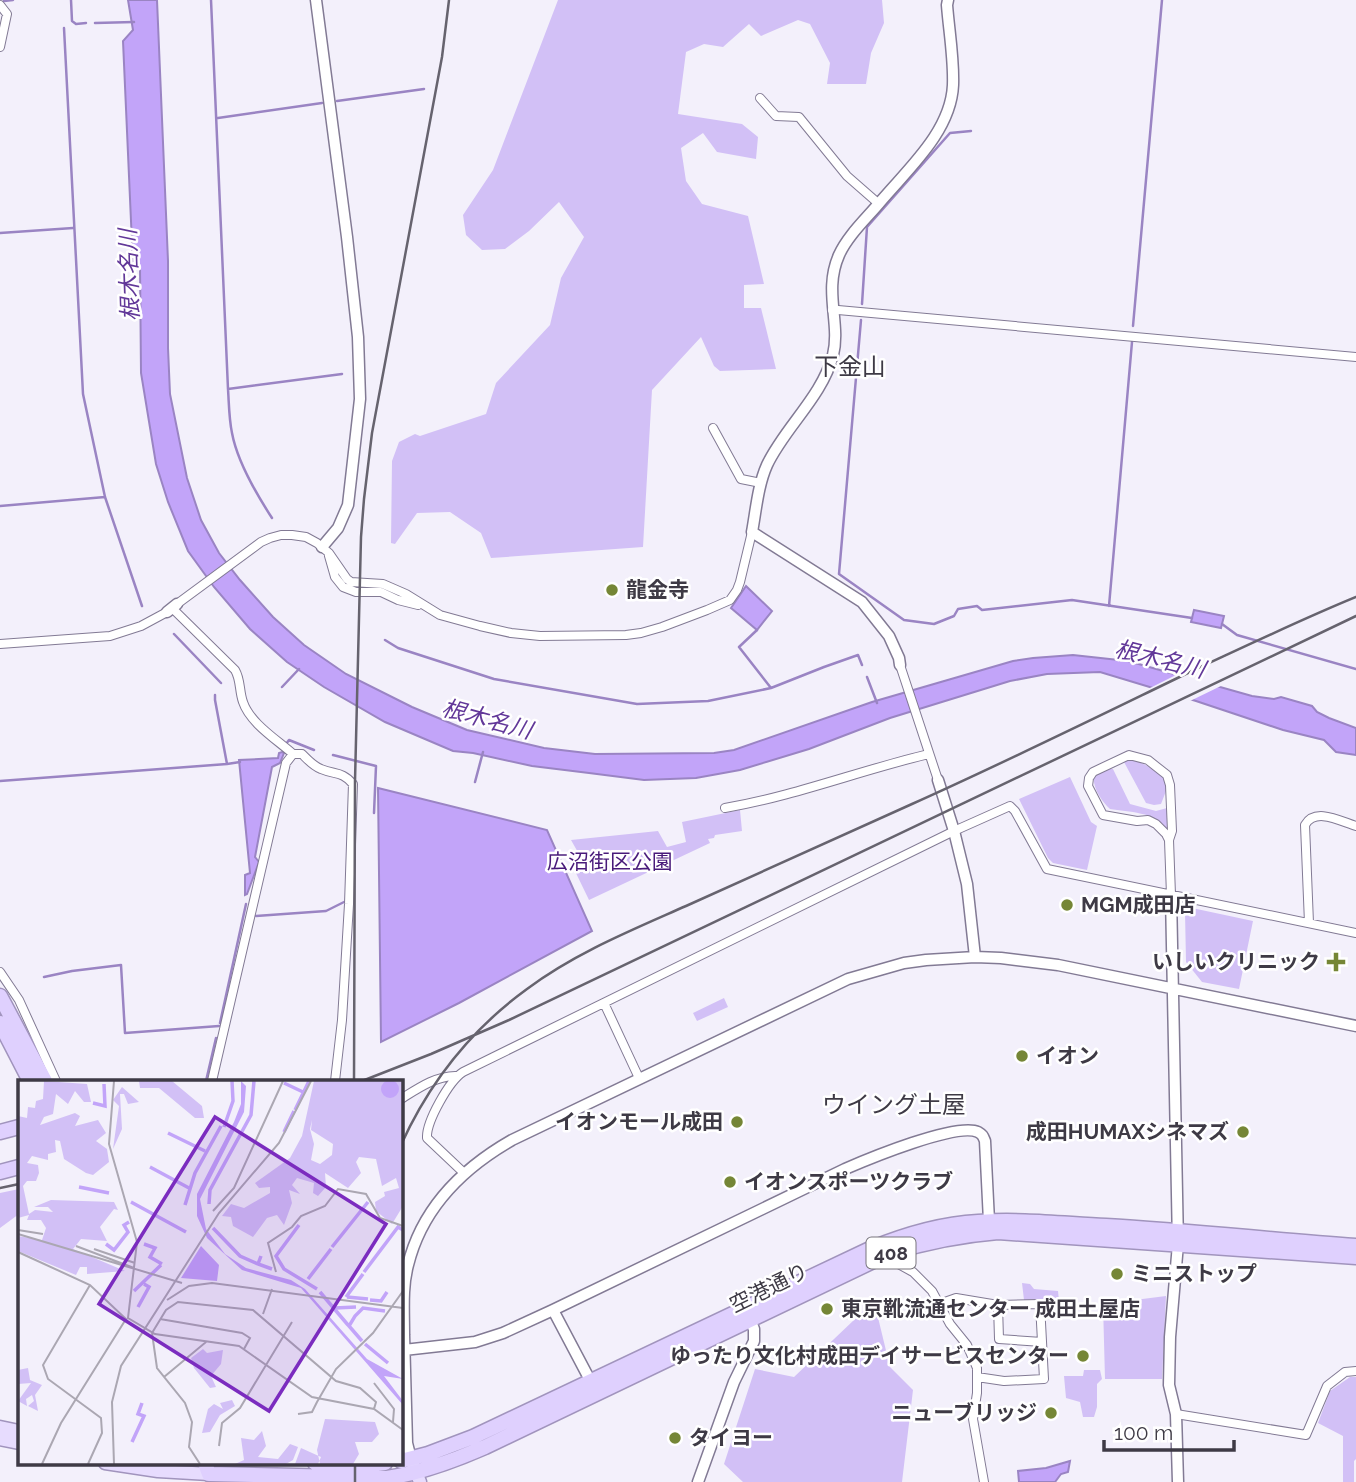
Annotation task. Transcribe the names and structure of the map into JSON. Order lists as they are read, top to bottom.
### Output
{
  "streets": {
    "highway": ["408", "空港通り"]
  },
  "districts": ["下金山", "ウイング土屋"],
  "water": ["根木名川"],
  "parks": ["広沼街区公園"],
  "places": {
    "other": [
      "龍金寺",
      "MGM成田店",
      "イオン",
      "イオンモール成田",
      "成田HUMAXシネマズ",
      "イオンスポーツクラブ",
      "ミニストップ",
      "東京靴流通センター 成田土屋店",
      "ゆったり文化村成田デイサービスセンター",
      "ニューブリッジ",
      "タイヨー"
    ],
    "health": ["いしいクリニック"]
  },
  "scale_bar": "100 m"
}
